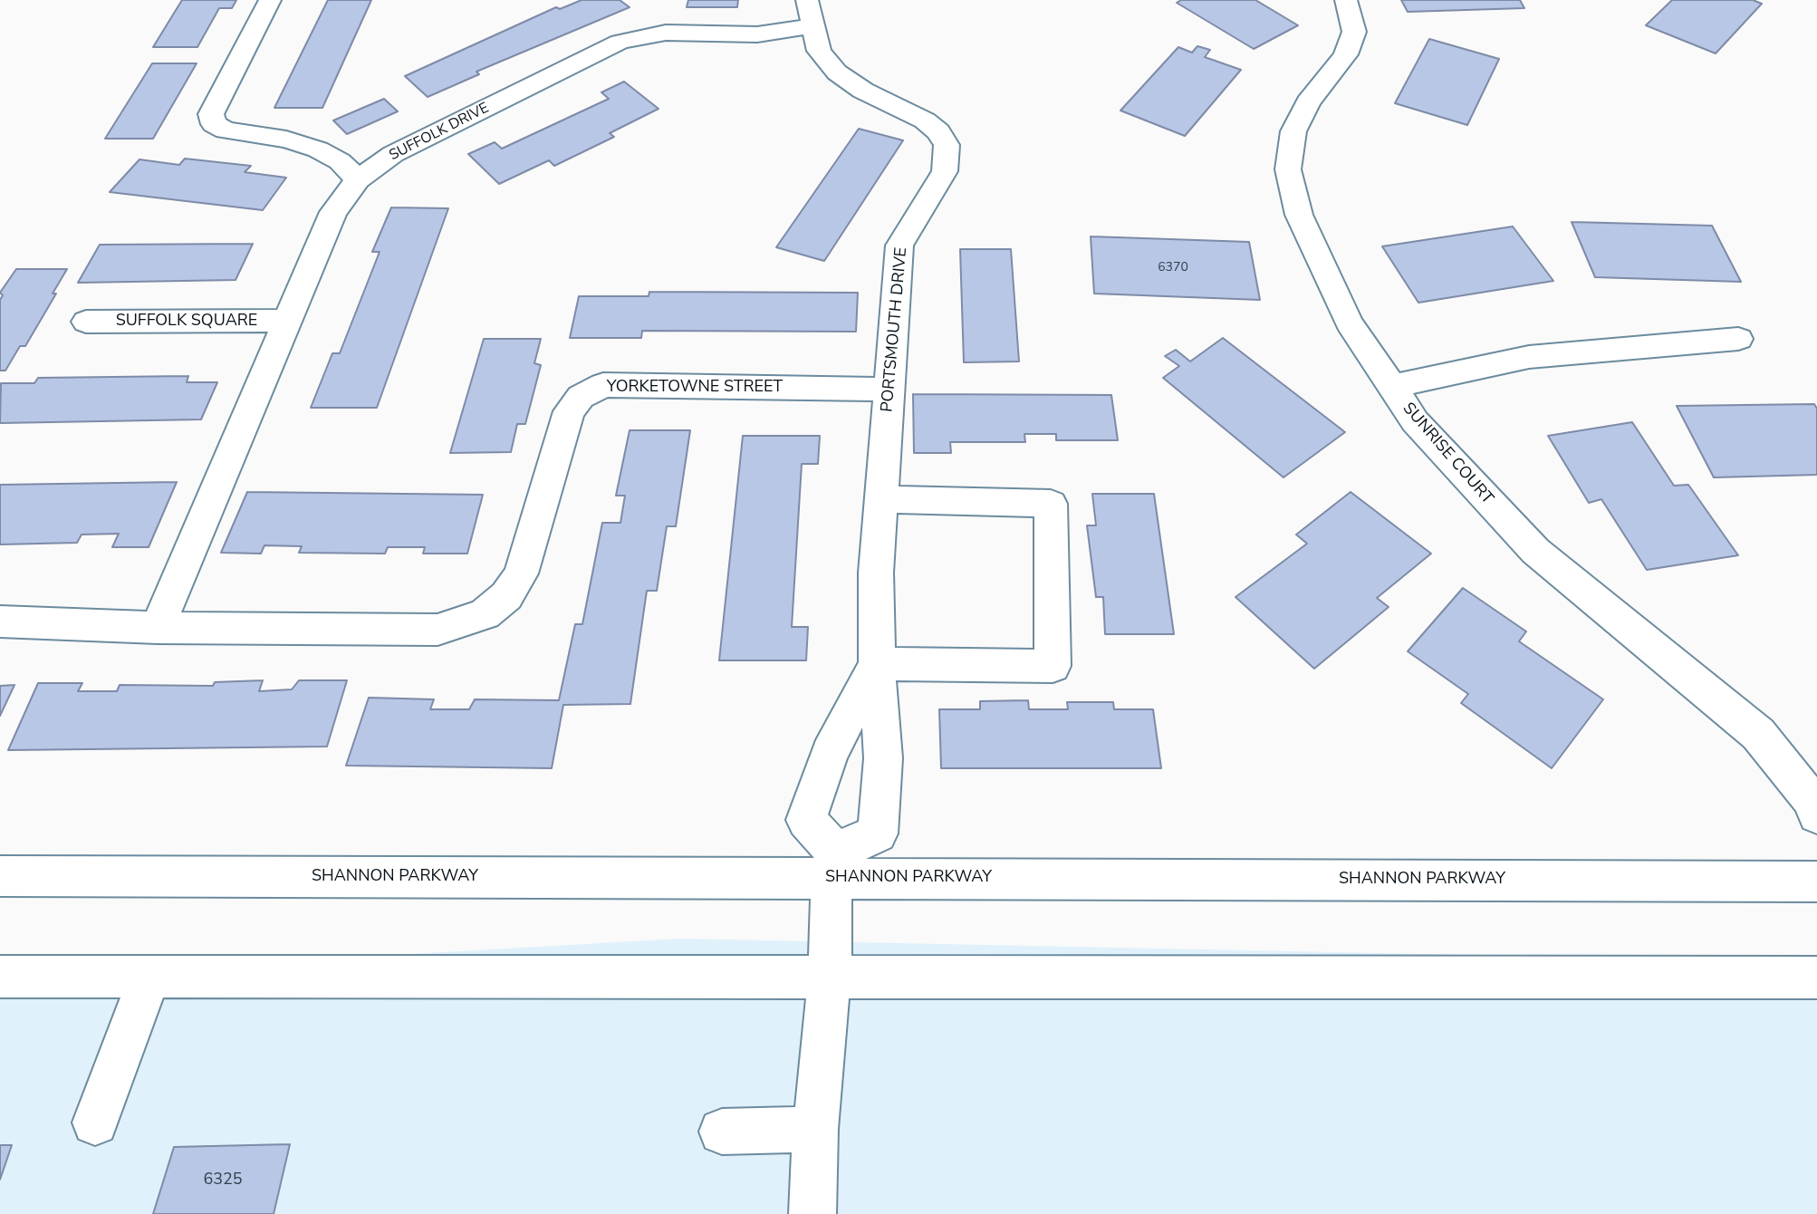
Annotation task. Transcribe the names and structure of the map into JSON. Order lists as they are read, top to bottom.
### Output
{
  "streets": {
    "street": [
      "SUFFOLK DRIVE",
      "SUFFOLK SQUARE",
      "PORTSMOUTH DRIVE",
      "YORKETOWNE STREET",
      "SUNRISE COURT",
      "SHANNON PARKWAY"
    ]
  },
  "crossings": [
    ["SUFFOLK DRIVE", "SUFFOLK SQUARE"],
    ["SUFFOLK DRIVE", "PORTSMOUTH DRIVE"],
    ["SUFFOLK DRIVE", "YORKETOWNE STREET"],
    ["PORTSMOUTH DRIVE", "YORKETOWNE STREET"],
    ["PORTSMOUTH DRIVE", "SHANNON PARKWAY"]
  ],
  "house_numbers": ["6370", "6325"]
}
